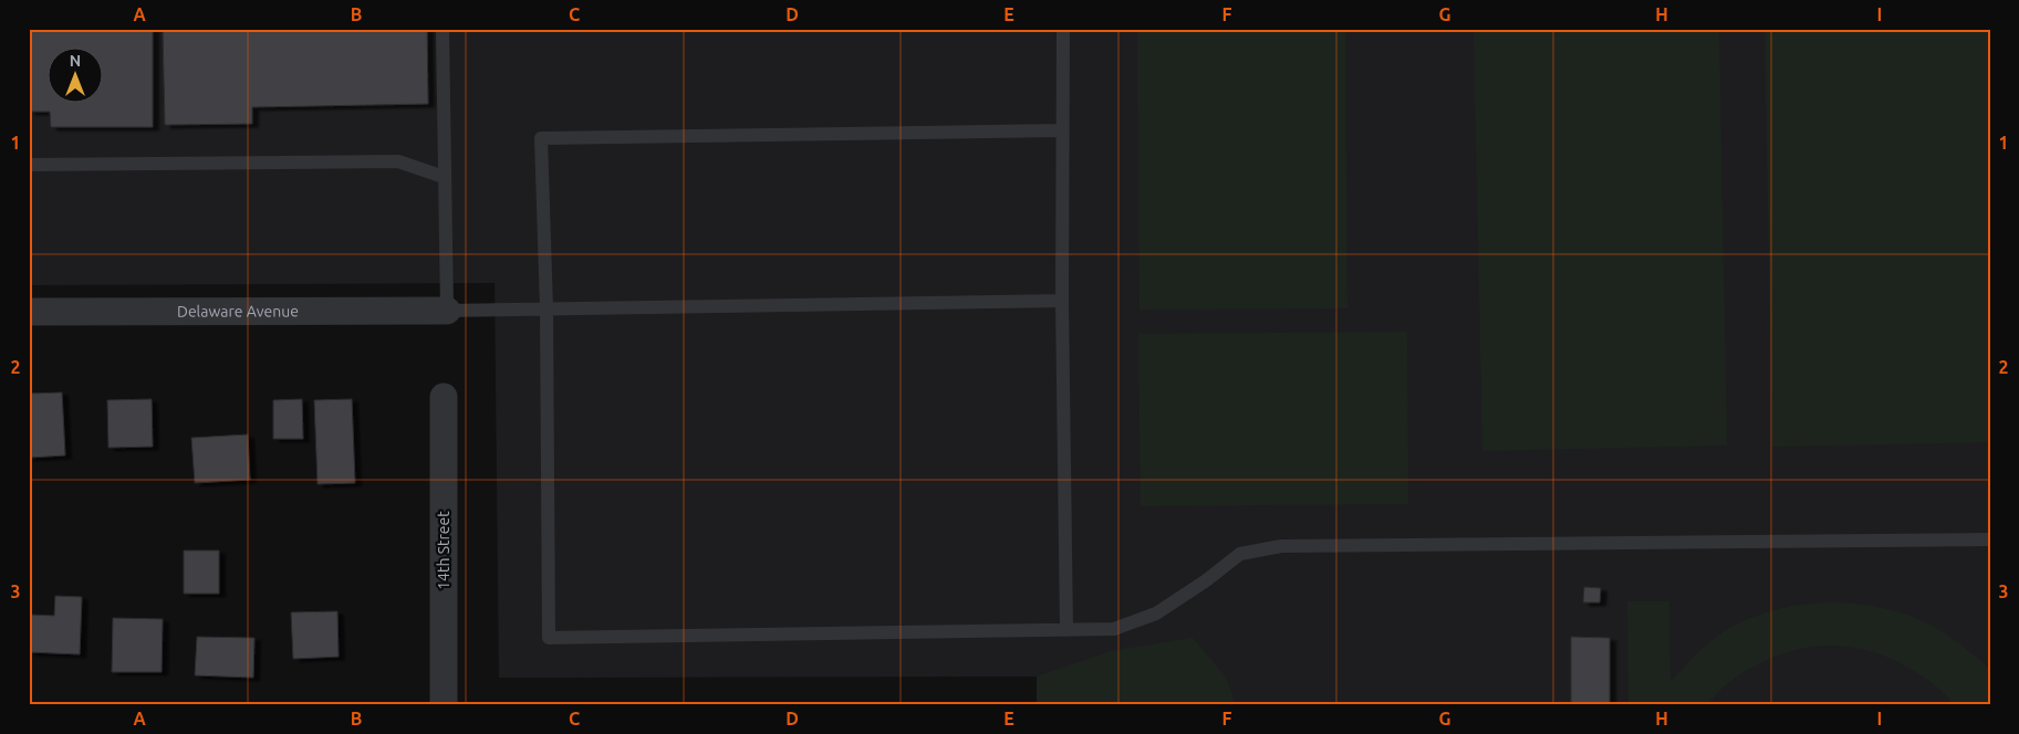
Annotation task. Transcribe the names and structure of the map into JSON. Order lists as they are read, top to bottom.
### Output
{
  "streets": {
    "street": ["Delaware Avenue", "14th Street"]
  },
  "north": "top",
  "grid": {
    "columns": [
      "A",
      "B",
      "C",
      "D",
      "E",
      "F",
      "G",
      "H",
      "I"
    ],
    "rows": ["1", "2", "3"]
  }
}
